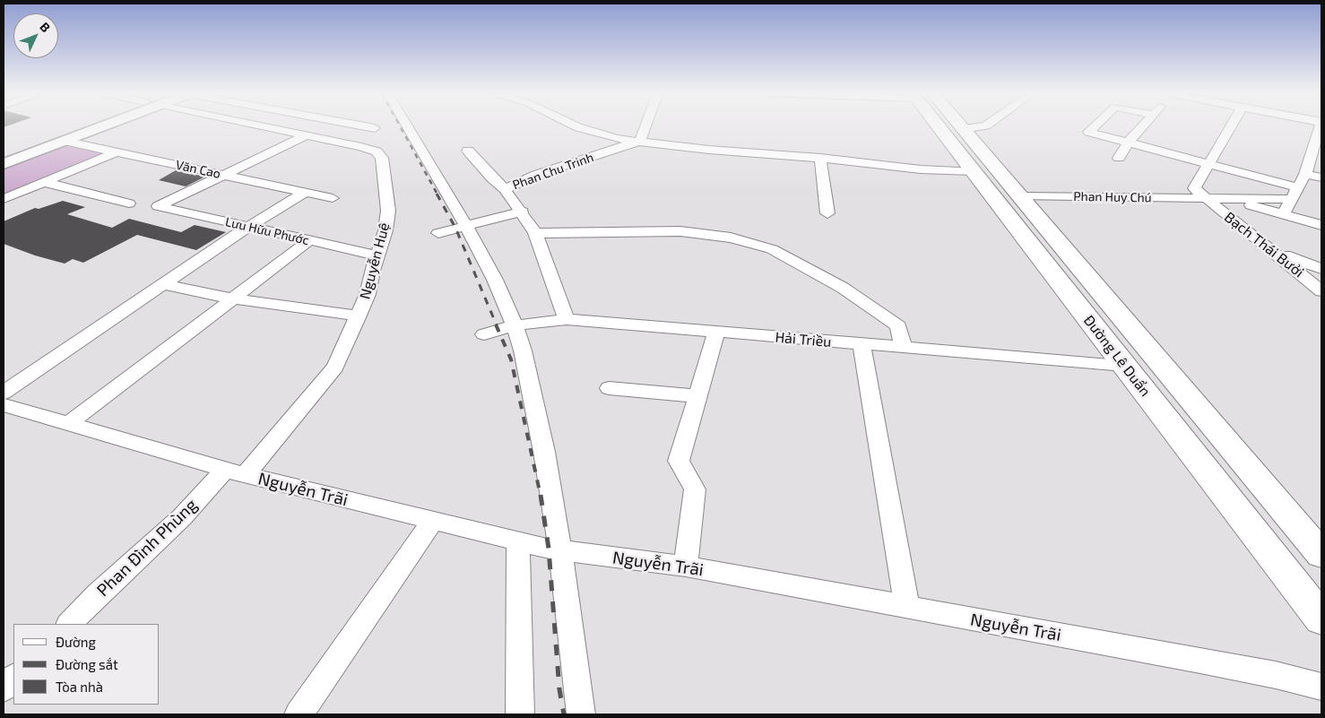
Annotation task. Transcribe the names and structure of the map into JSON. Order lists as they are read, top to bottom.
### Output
{
  "streets": {
    "highway": ["Đường Lê Duẩn"],
    "street": [
      "Văn Cao",
      "Phan Chu Trinh",
      "Phan Huy Chú",
      "Lưu Hữu Phước",
      "Bạch Thái Bưởi",
      "Nguyễn Huệ",
      "Hải Triều",
      "Nguyễn Trãi",
      "Phan Đình Phùng"
    ]
  },
  "crossings": [
    ["Văn Cao", "Lưu Hữu Phước"],
    ["Phan Chu Trinh", "Hải Triều"],
    ["Phan Huy Chú", "Bạch Thái Bưởi"],
    ["Phan Huy Chú", "Đường Lê Duẩn"],
    ["Lưu Hữu Phước", "Nguyễn Huệ"],
    ["Nguyễn Huệ", "Nguyễn Trãi"],
    ["Nguyễn Huệ", "Phan Đình Phùng"],
    ["Hải Triều", "Đường Lê Duẩn"],
    ["Nguyễn Trãi", "Phan Đình Phùng"]
  ],
  "legend": ["Đường", "Đường sắt", "Tòa nhà"],
  "north": "top right"
}
